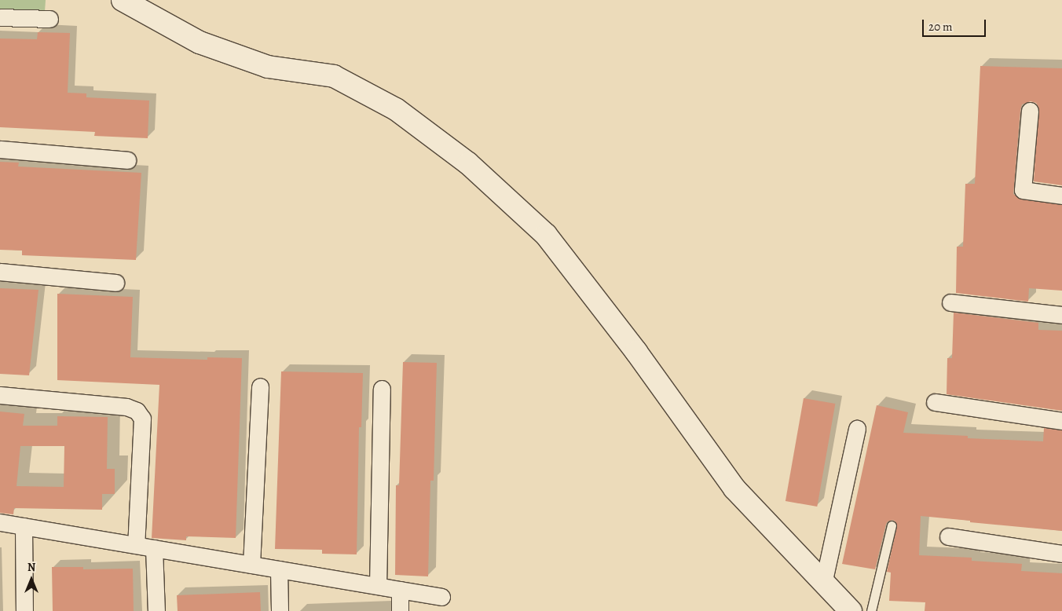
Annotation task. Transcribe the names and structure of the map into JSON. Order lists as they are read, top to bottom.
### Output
{
  "scale_bar": "20 m",
  "north": "top"
}
